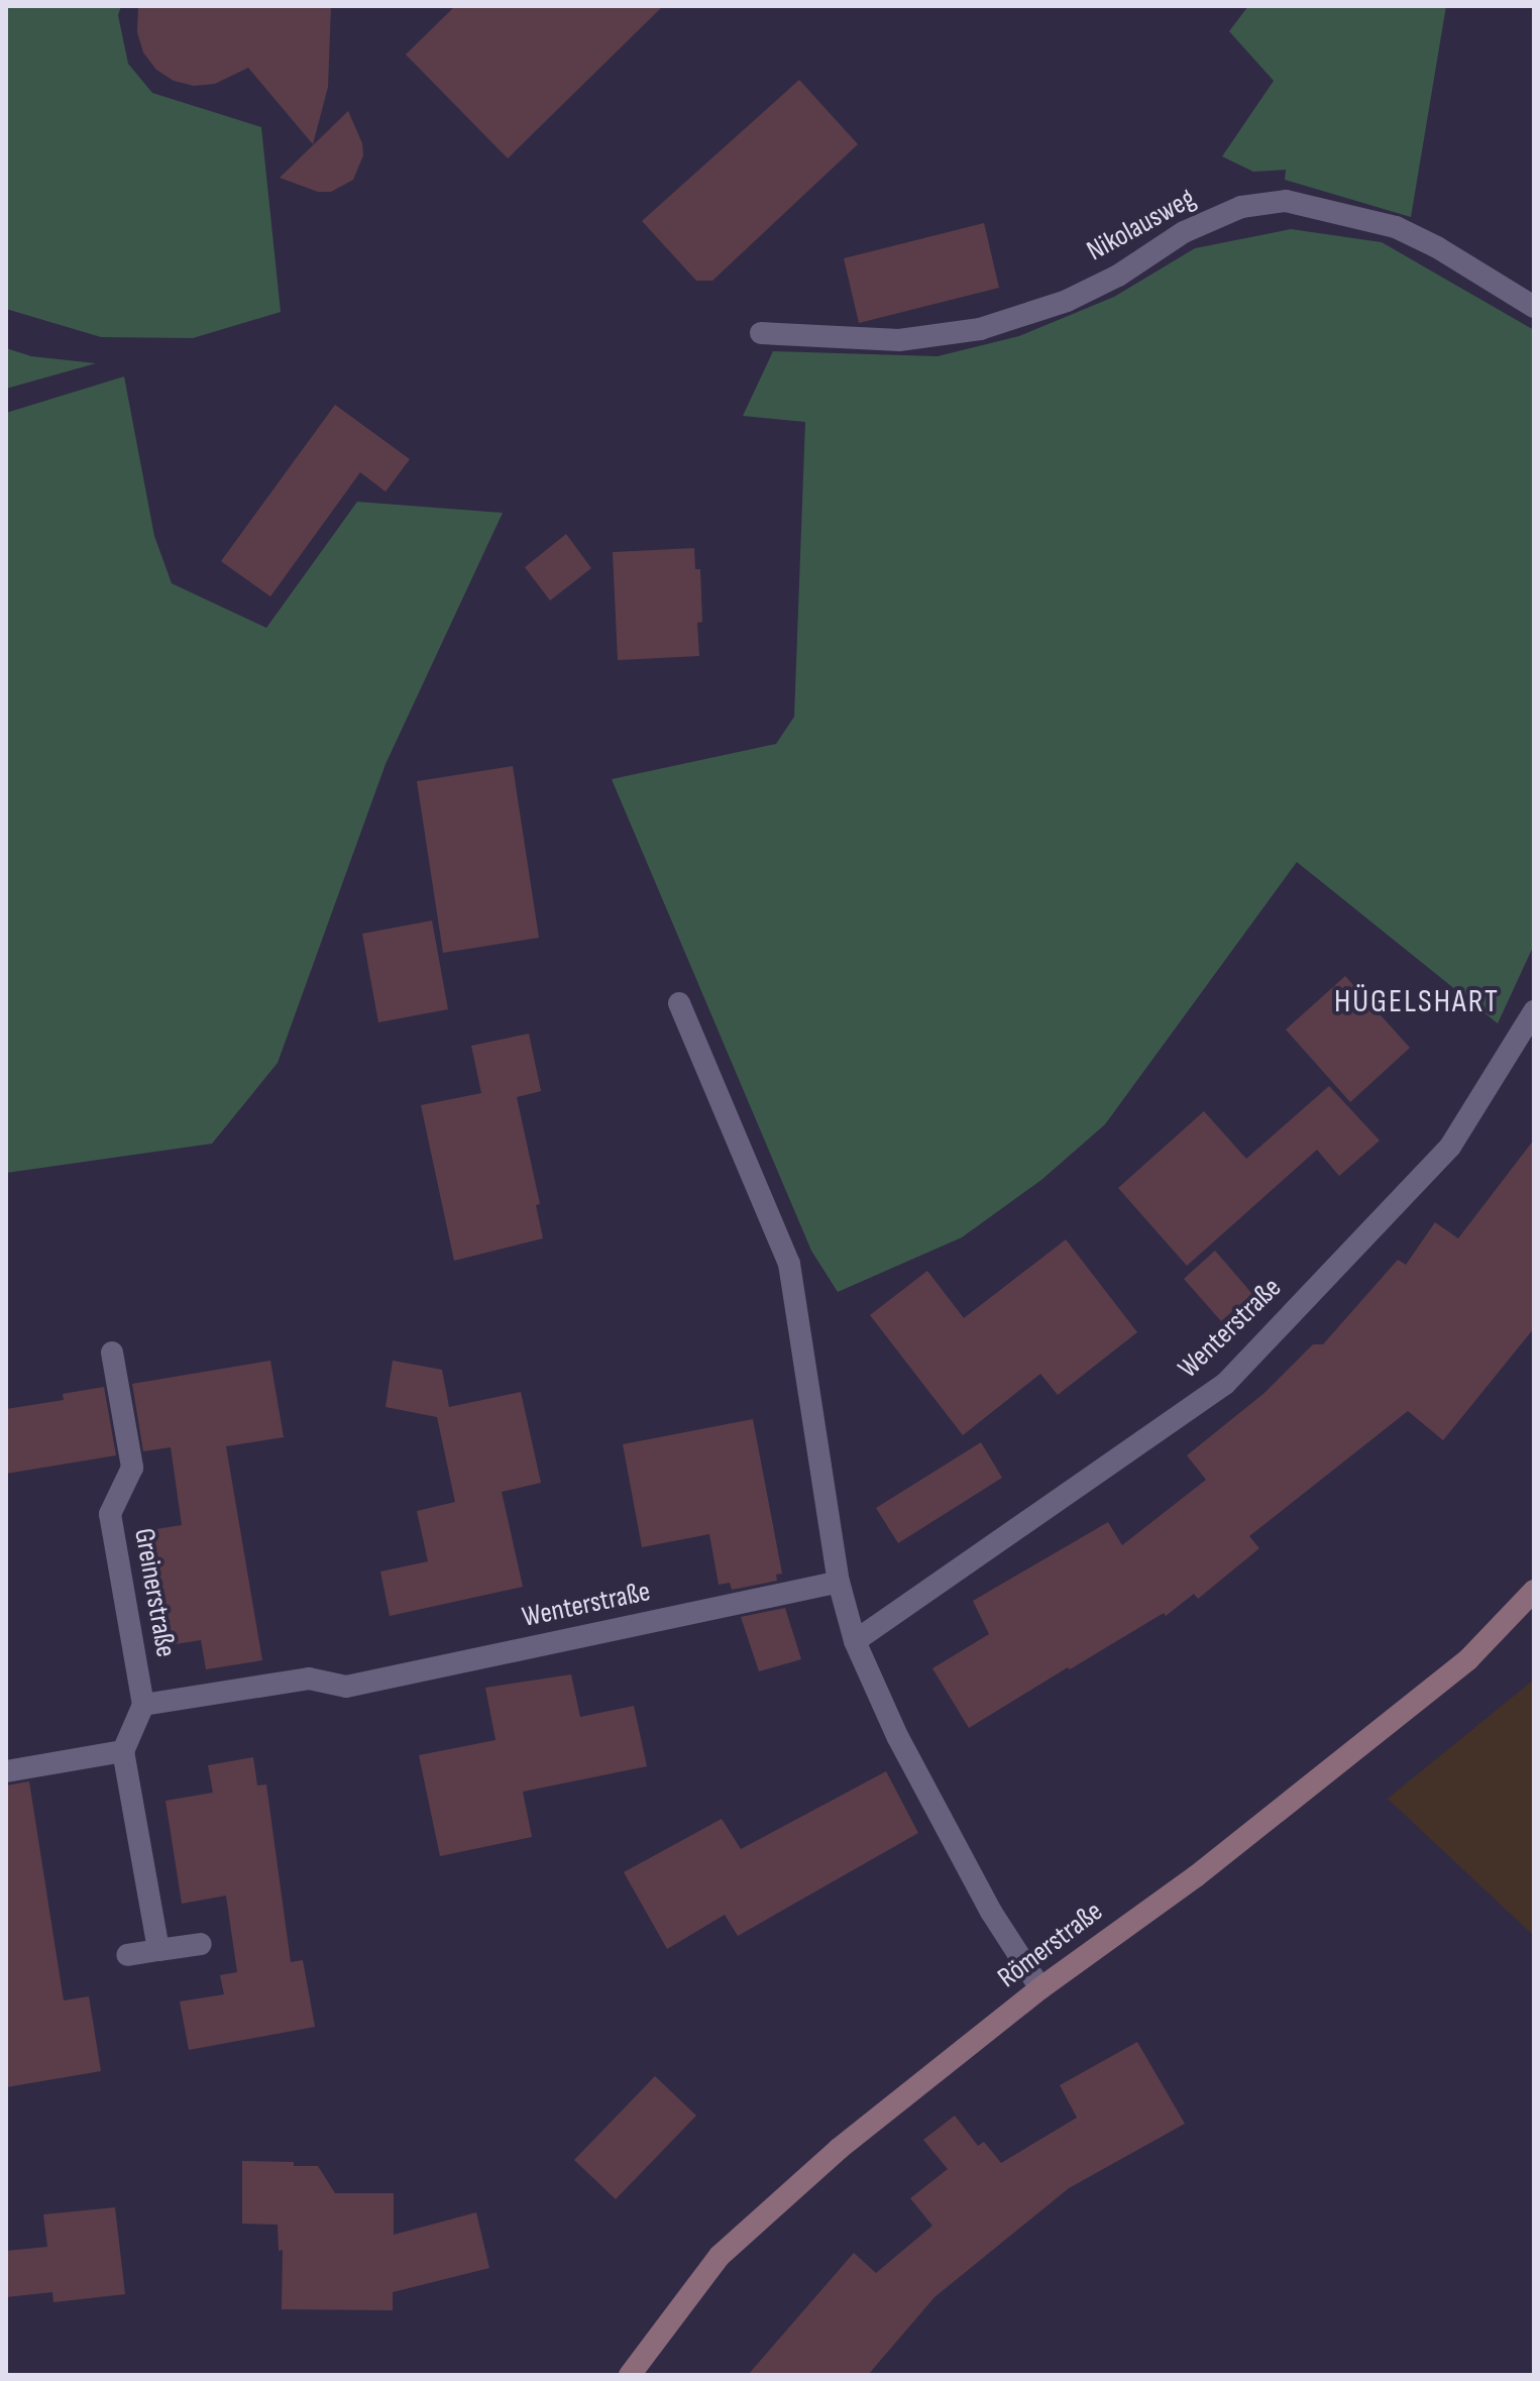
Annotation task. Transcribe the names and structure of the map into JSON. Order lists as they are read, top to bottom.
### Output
{
  "streets": {
    "main road": ["Römerstraße"],
    "street": ["Nikolausweg", "Wenterstraße", "Greinerstraße"]
  },
  "crossings": [
    ["Wenterstraße", "Greinerstraße"]
  ],
  "districts": ["HÜGELSHART"]
}
